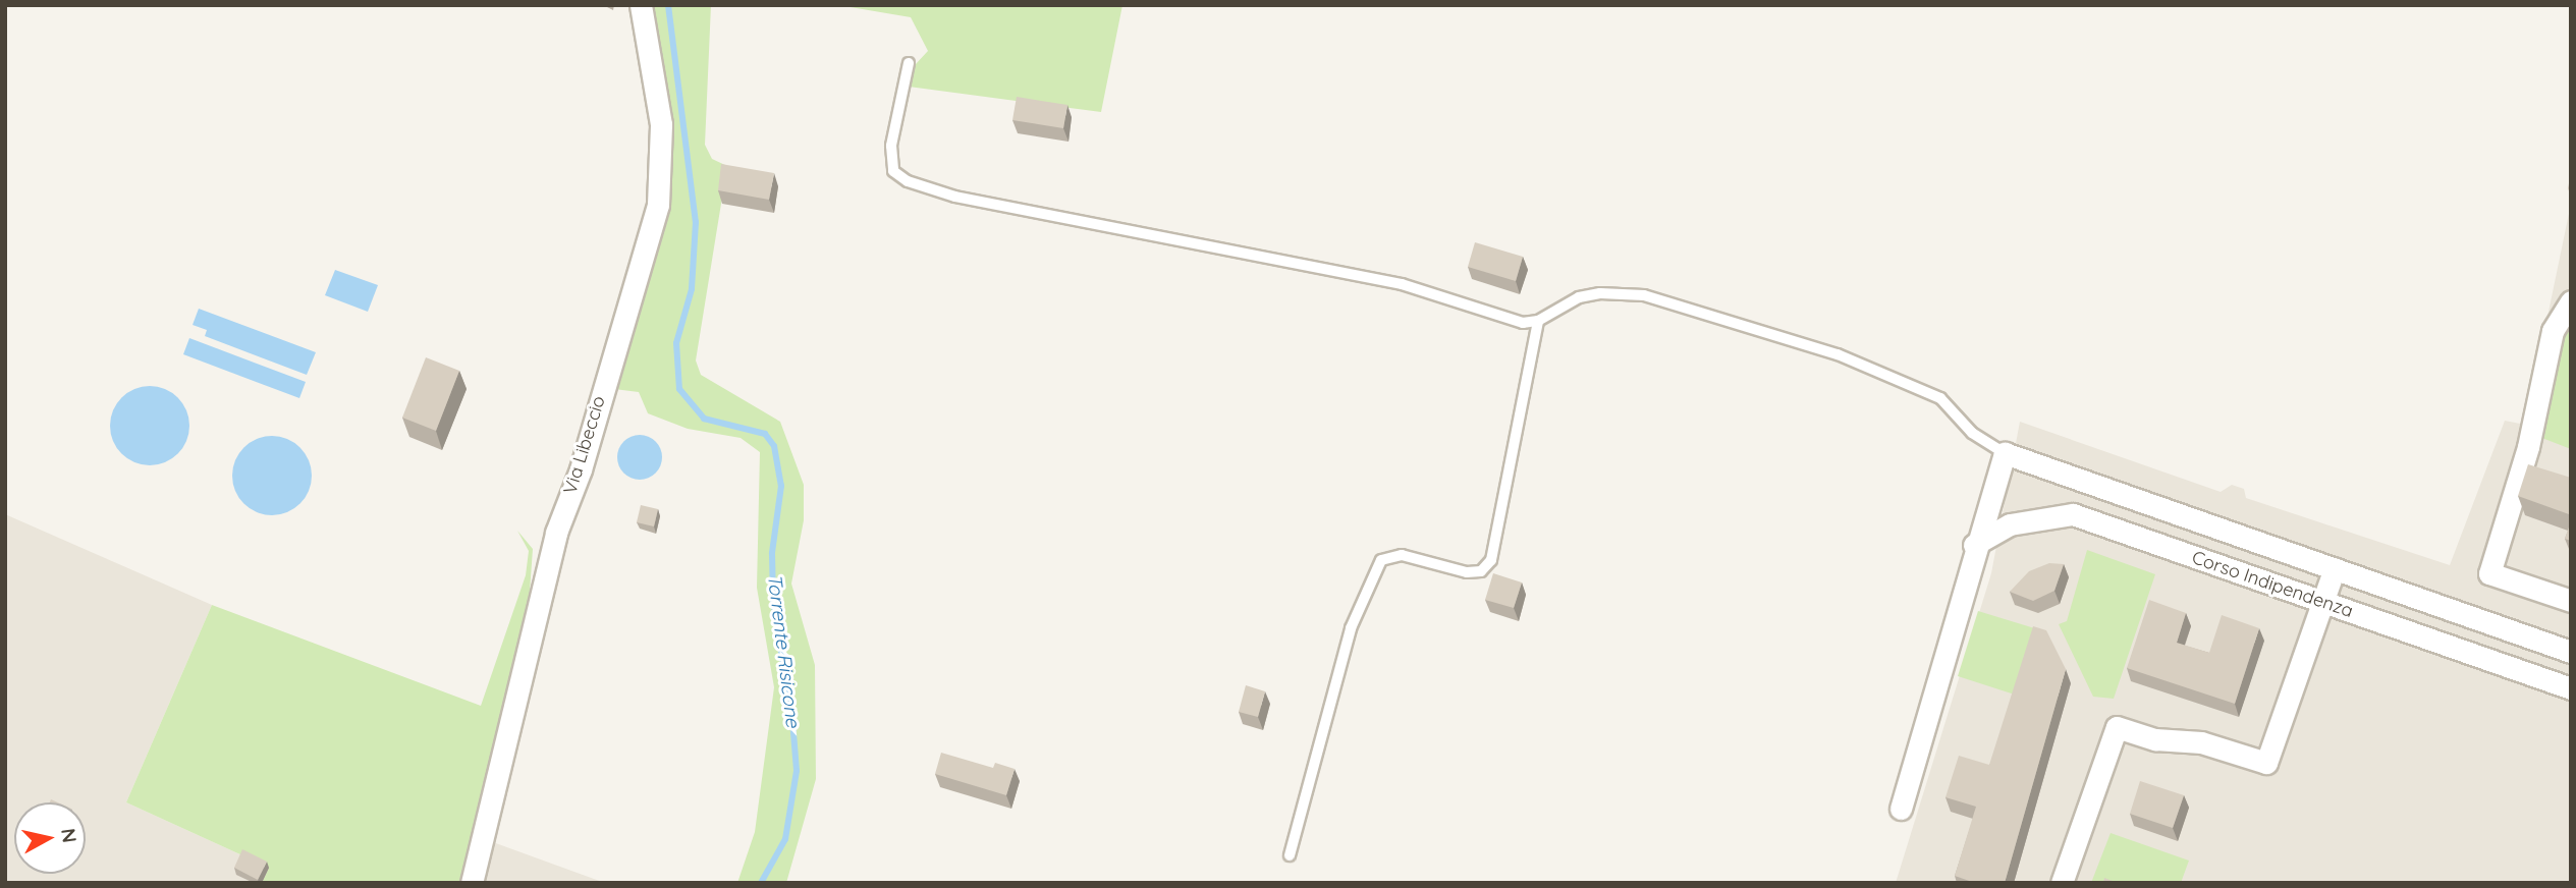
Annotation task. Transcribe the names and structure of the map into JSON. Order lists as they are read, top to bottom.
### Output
{
  "streets": {
    "street": ["Via Libeccio", "Corso Indipendenza"]
  },
  "water": ["Torrente Risicone"],
  "north": "right"
}
